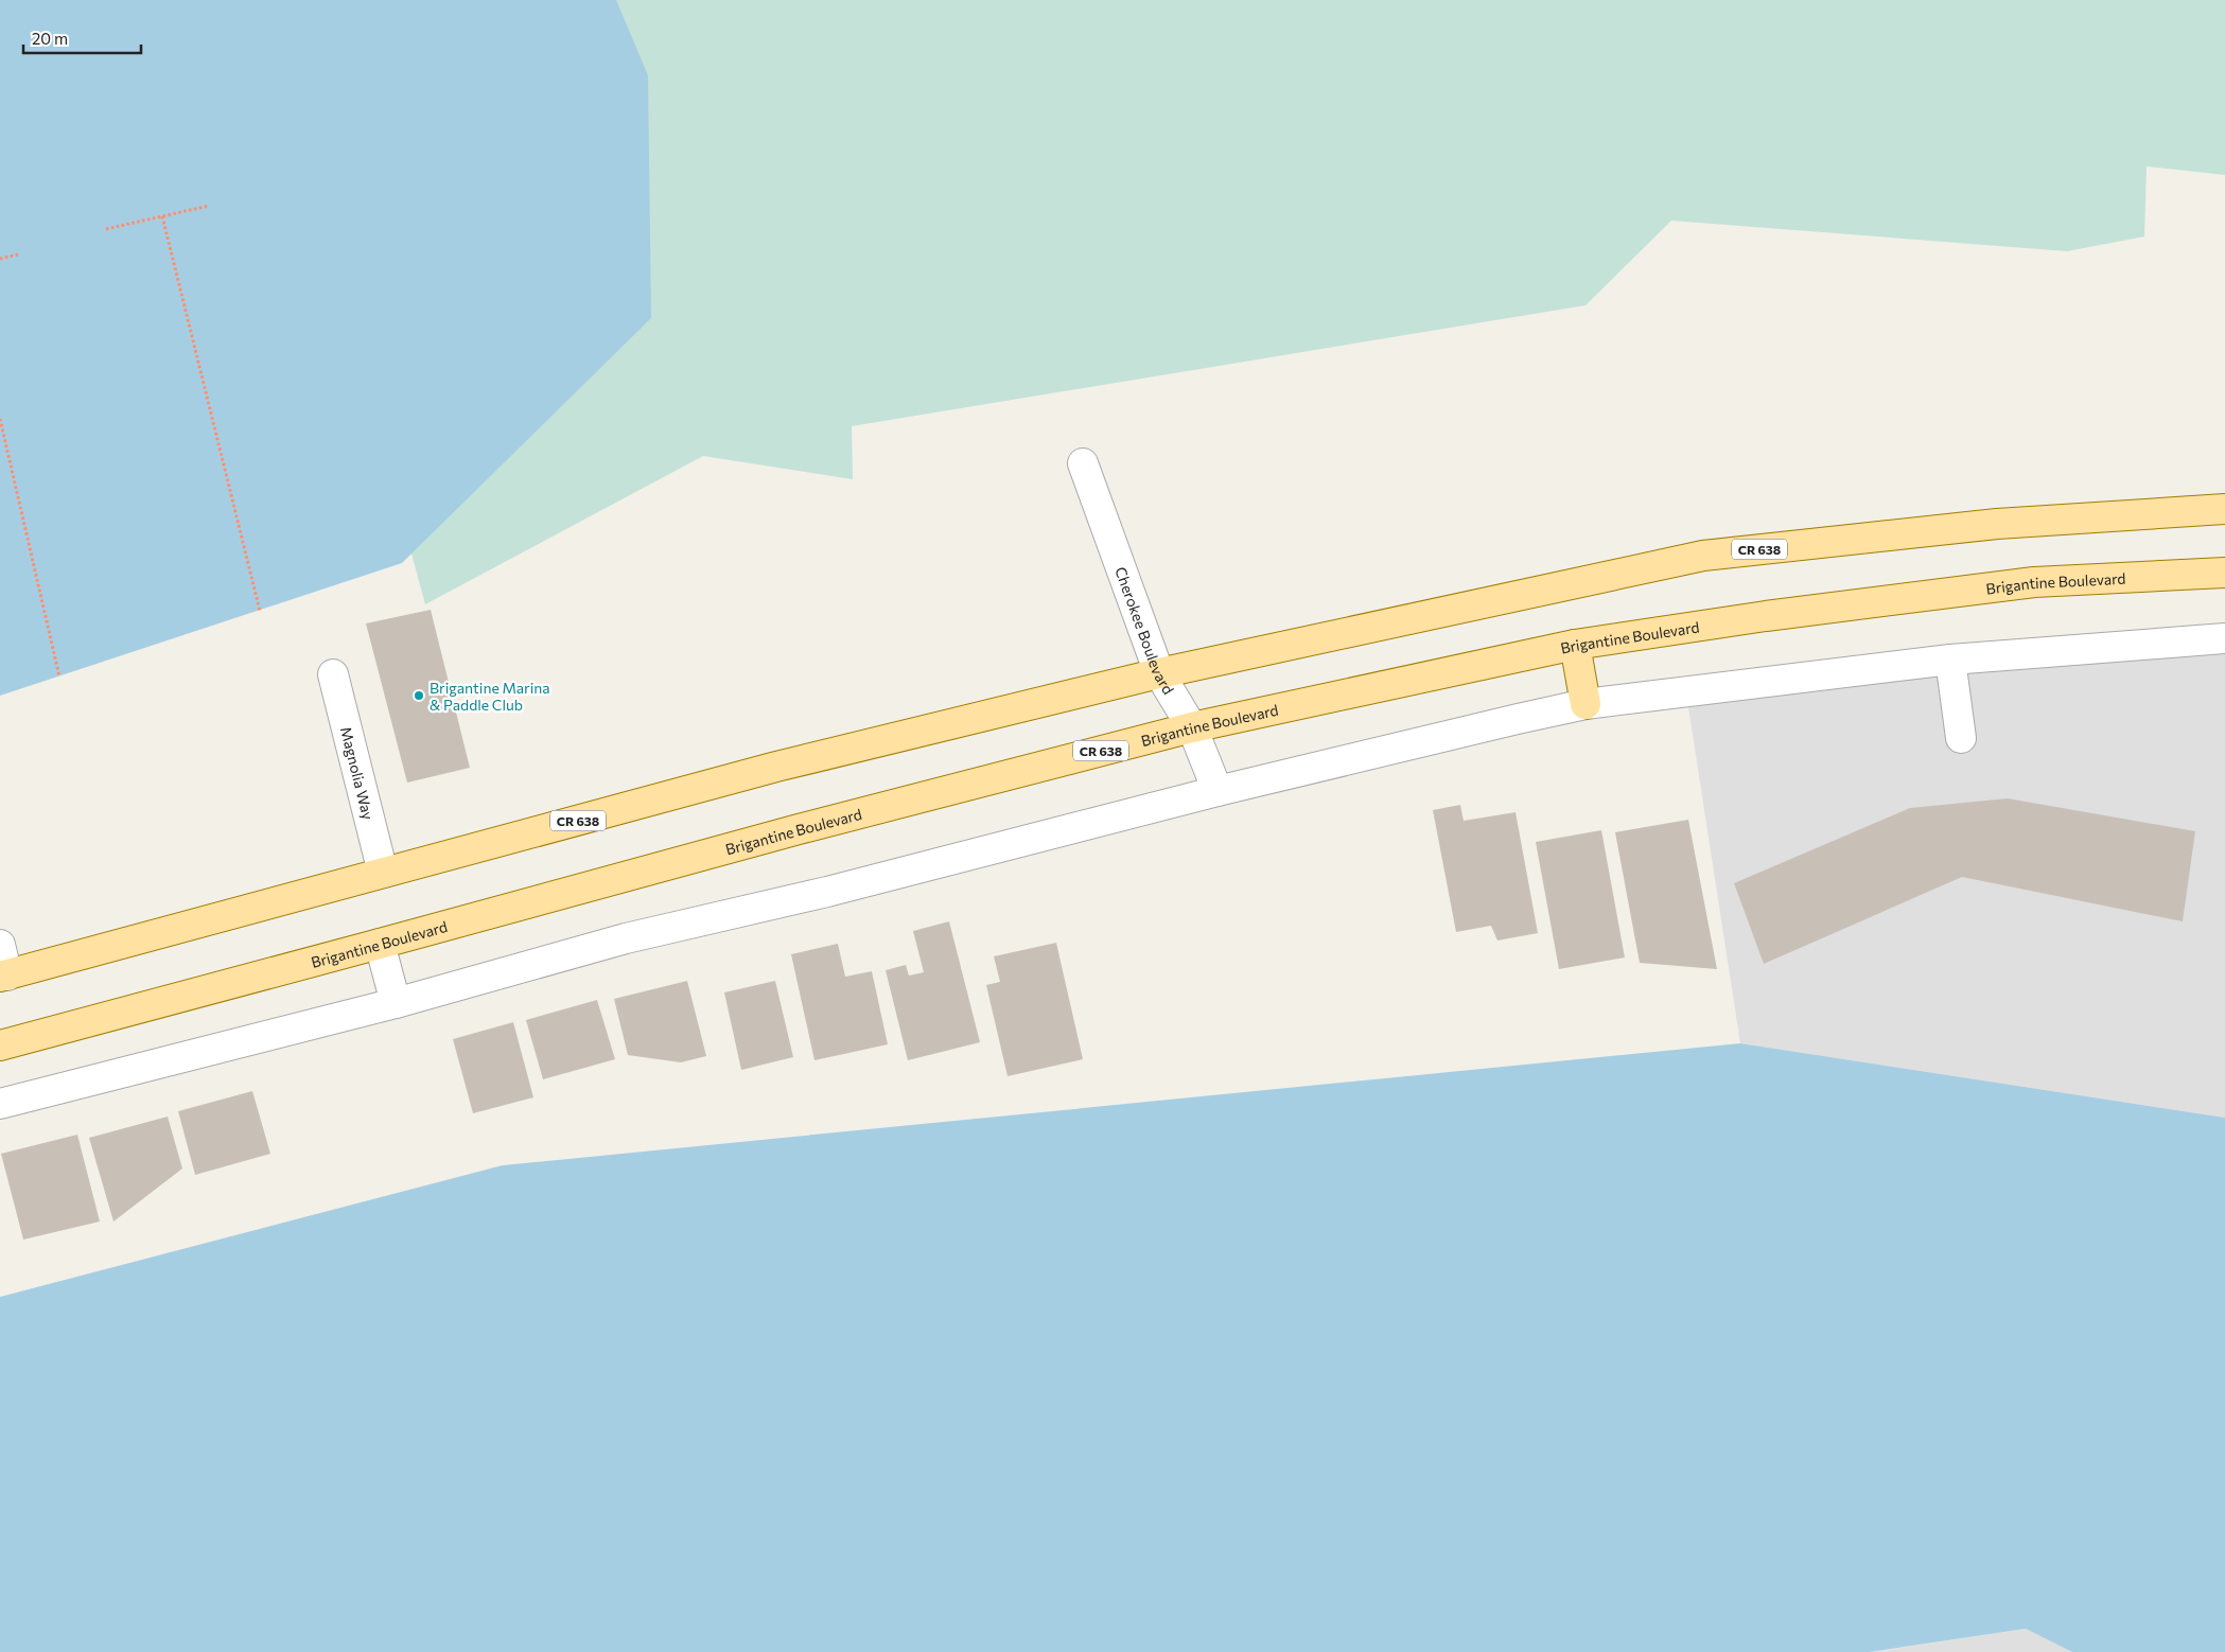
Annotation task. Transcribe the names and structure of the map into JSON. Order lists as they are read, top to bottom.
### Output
{
  "streets": {
    "main road": ["CR 638", "Brigantine Boulevard"],
    "street": ["Cherokee Boulevard", "Magnolia Way"]
  },
  "crossings": [
    ["CR 638", "Cherokee Boulevard"],
    ["CR 638", "Magnolia Way"],
    ["Brigantine Boulevard", "Cherokee Boulevard"]
  ],
  "places": ["Brigantine Marina & Paddle Club"],
  "scale_bar": "20 m"
}
